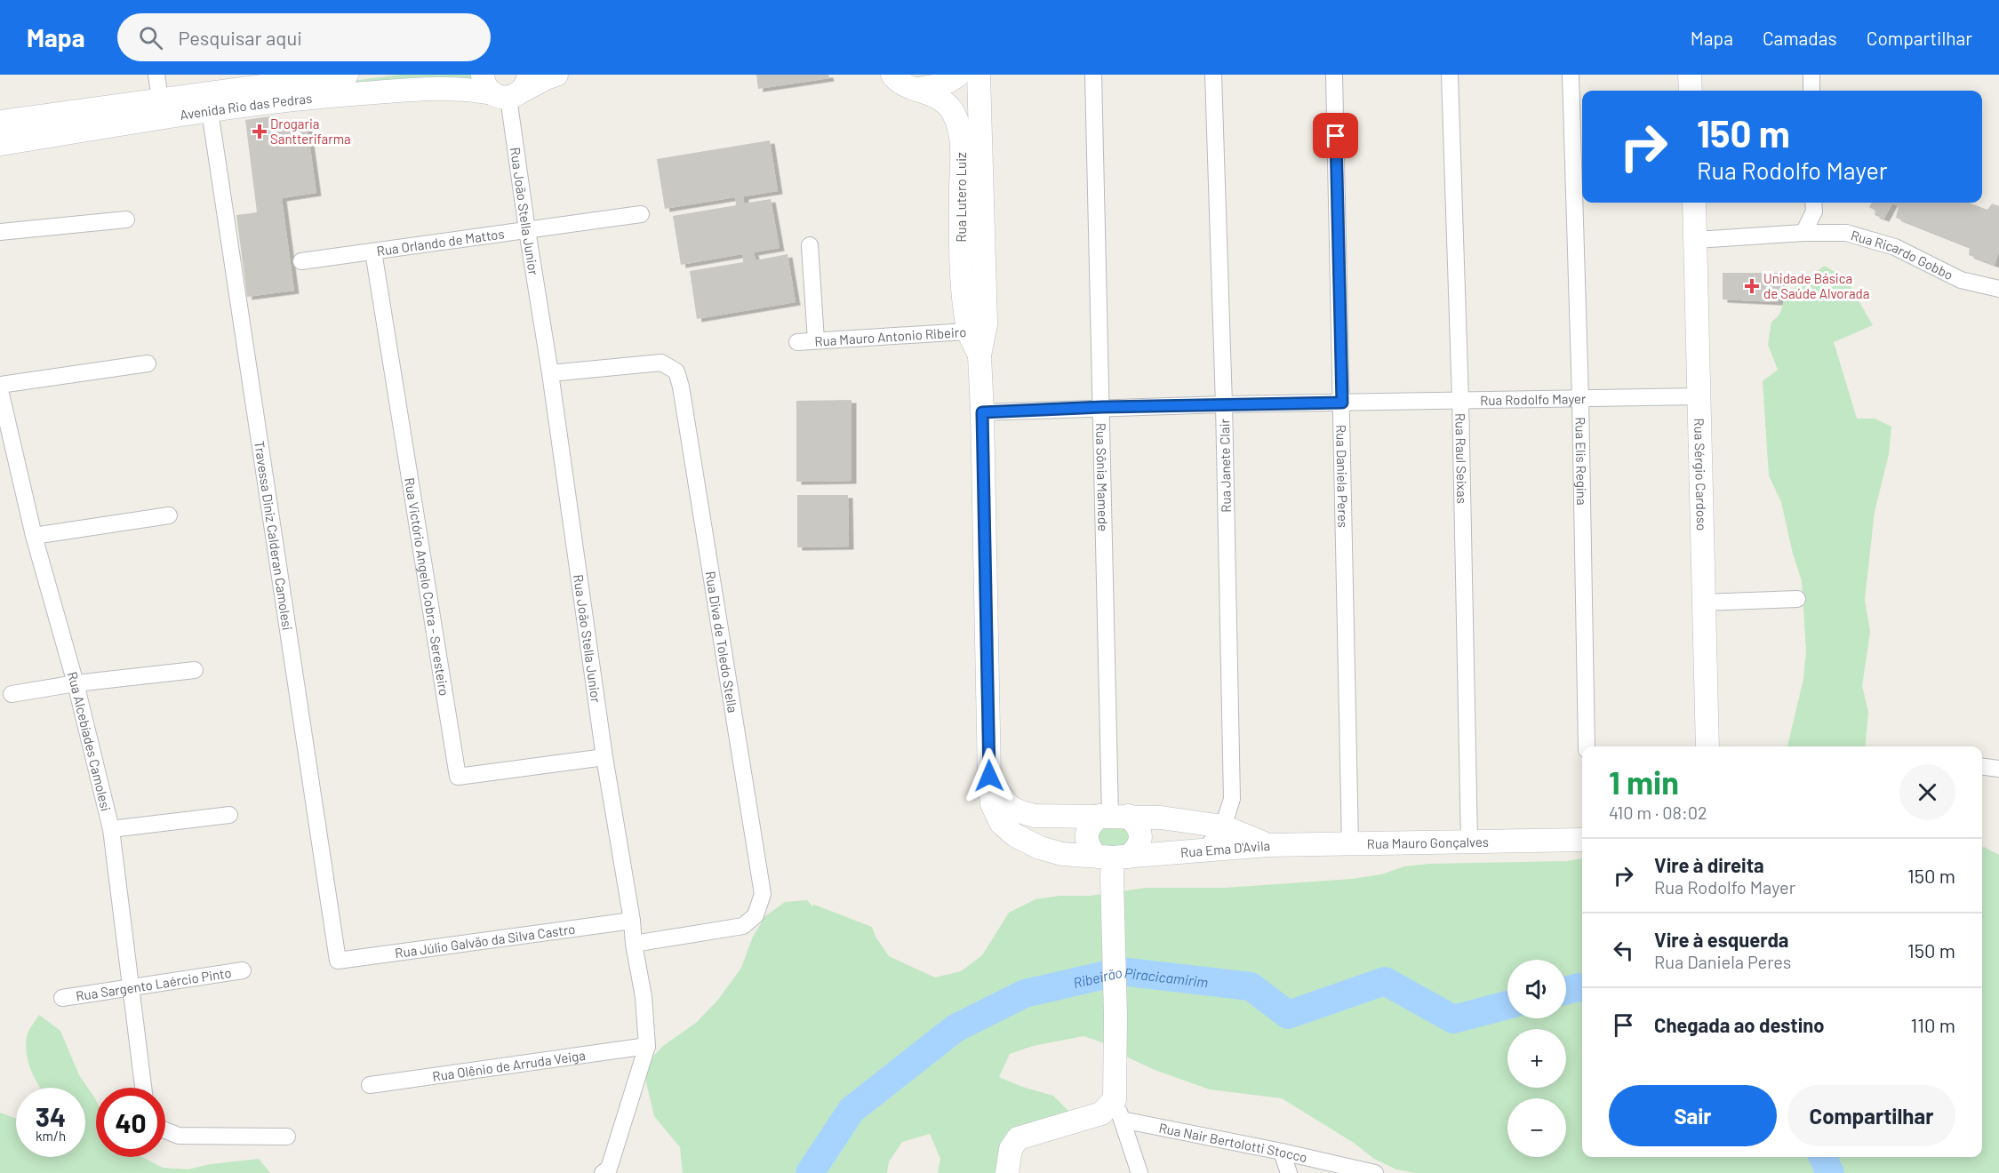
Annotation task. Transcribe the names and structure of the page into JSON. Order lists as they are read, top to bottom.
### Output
{
  "streets": {
    "street": [
      "Avenida Rio das Pedras",
      "Rua Lutero Luiz",
      "Rua João Stella Junior",
      "Rua Orlando de Mattos",
      "Rua Ricardo Gobbo",
      "Rua Mauro Antonio Ribeiro",
      "Rua Rodolfo Mayer",
      "Rua Raul Seixas",
      "Rua Elis Regina",
      "Rua Janete Clair",
      "Rua Sérgio Cardoso",
      "Rua Daniela Peres",
      "Rua Sônia Mamede",
      "Travessa Diniz Calderan Camolesi",
      "Rua Victório Angelo Cobra - Seresteiro",
      "Rua Diva de Toledo Stella",
      "Rua Alcebíades Camolesi",
      "Rua Mauro Gonçalves",
      "Rua Ema D'Avila",
      "Rua Júlio Galvão da Silva Castro",
      "Rua Sargento Laércio Pinto",
      "Rua Olênio de Arruda Veiga",
      "Rua Nair Bertolotti Stocco"
    ]
  },
  "crossings": [
    ["Avenida Rio das Pedras", "Rua João Stella Junior"],
    ["Avenida Rio das Pedras", "Travessa Diniz Calderan Camolesi"],
    ["Rua Lutero Luiz", "Rua Mauro Antonio Ribeiro"],
    ["Rua Lutero Luiz", "Rua Rodolfo Mayer"],
    ["Rua Lutero Luiz", "Rua Ema D'Avila"],
    ["Rua João Stella Junior", "Rua Orlando de Mattos"],
    ["Rua João Stella Junior", "Rua Victório Angelo Cobra - Seresteiro"],
    ["Rua João Stella Junior", "Rua Diva de Toledo Stella"],
    ["Rua João Stella Junior", "Rua Júlio Galvão da Silva Castro"],
    ["Rua João Stella Junior", "Rua Olênio de Arruda Veiga"],
    ["Rua Orlando de Mattos", "Rua Victório Angelo Cobra - Seresteiro"],
    ["Rua Ricardo Gobbo", "Rua Sérgio Cardoso"],
    ["Rua Rodolfo Mayer", "Rua Raul Seixas"],
    ["Rua Rodolfo Mayer", "Rua Elis Regina"],
    ["Rua Rodolfo Mayer", "Rua Janete Clair"],
    ["Rua Rodolfo Mayer", "Rua Sérgio Cardoso"],
    ["Rua Rodolfo Mayer", "Rua Daniela Peres"],
    ["Rua Rodolfo Mayer", "Rua Sônia Mamede"],
    ["Rua Raul Seixas", "Rua Mauro Gonçalves"],
    ["Rua Janete Clair", "Rua Ema D'Avila"],
    ["Rua Daniela Peres", "Rua Mauro Gonçalves"],
    ["Rua Sônia Mamede", "Rua Ema D'Avila"],
    ["Travessa Diniz Calderan Camolesi", "Rua Júlio Galvão da Silva Castro"],
    ["Rua Alcebíades Camolesi", "Rua Sargento Laércio Pinto"],
    ["Rua Mauro Gonçalves", "Rua Ema D'Avila"]
  ],
  "water": ["Ribeirão Piracicamirim"],
  "places": {
    "health": ["Drogaria Santterifarma", "Unidade Básica de Saúde Alvorada"]
  },
  "page": {
    "header": "Mapa",
    "search": "Pesquisar aqui",
    "nav": ["Mapa", "Camadas", "Compartilhar"],
    "turn": ["150 m", "Rua Rodolfo Mayer"],
    "heading": ["1 min", "410 m · 08:02"],
    "list": [
      {
        "name": "Vire à direita",
        "note": "Rua Rodolfo Mayer",
        "value": "150 m"
      },
      {
        "name": "Vire à esquerda",
        "note": "Rua Daniela Peres",
        "value": "150 m"
      },
      {
        "name": "Chegada ao destino",
        "value": "110 m"
      }
    ],
    "map_buttons": ["+", "−"],
    "buttons": ["Sair", "Compartilhar"],
    "speed": "34 km/h",
    "limit": "40"
  }
}
